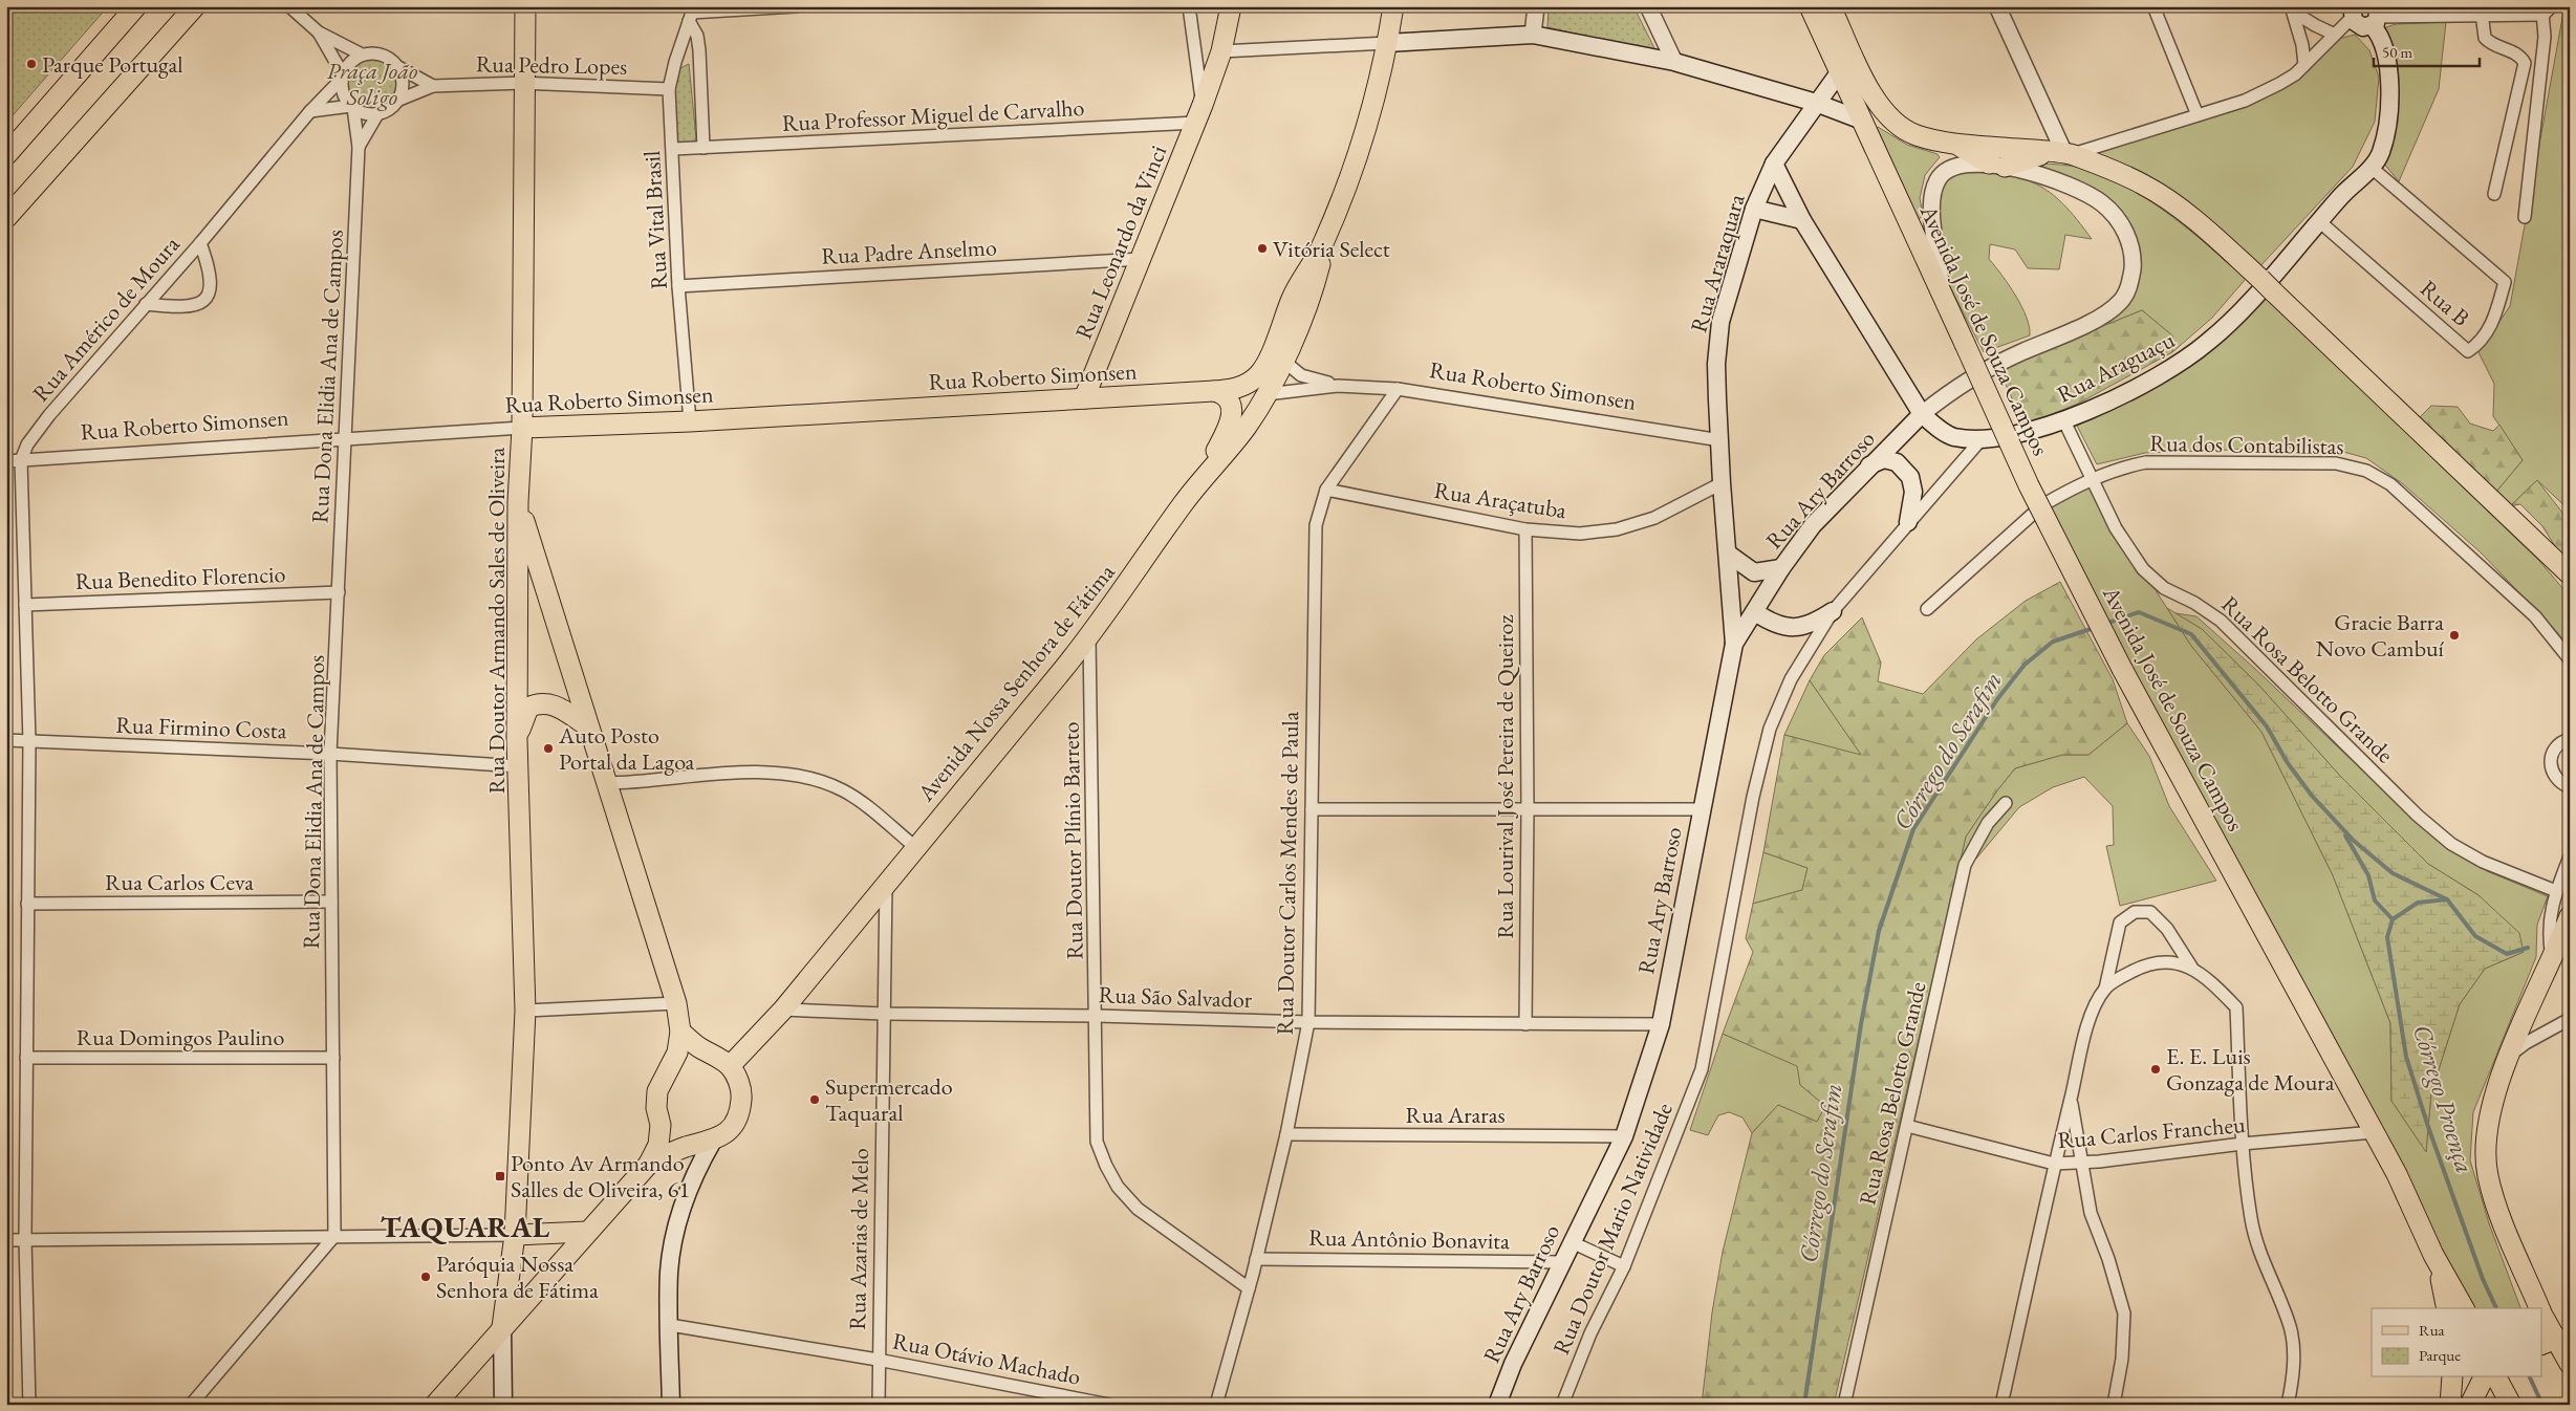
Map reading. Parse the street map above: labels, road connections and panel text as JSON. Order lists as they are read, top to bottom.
{
  "streets": {
    "main road": [
      "Rua Leonardo da Vinci",
      "Rua Araraquara",
      "Avenida José de Souza Campos",
      "Rua Araguaçu",
      "Rua Roberto Simonsen",
      "Rua Ary Barroso",
      "Rua Doutor Armando Sales de Oliveira",
      "Avenida Nossa Senhora de Fátima"
    ],
    "street": [
      "Rua Pedro Lopes",
      "Rua Professor Miguel de Carvalho",
      "Rua Vital Brasil",
      "Rua Padre Anselmo",
      "Rua B",
      "Rua Américo de Moura",
      "Rua Dona Elidia Ana de Campos",
      "Rua dos Contabilistas",
      "Rua Araçatuba",
      "Rua Benedito Florencio",
      "Rua Rosa Belotto Grande",
      "Rua Firmino Costa",
      "Rua Lourival José Pereira de Queiroz",
      "Rua Doutor Plínio Barreto",
      "Rua Doutor Carlos Mendes de Paula",
      "Rua Carlos Ceva",
      "Rua São Salvador",
      "Rua Domingos Paulino",
      "Rua Araras",
      "Rua Carlos Francheu",
      "Rua Doutor Mario Natividade",
      "Rua Azarias de Melo",
      "Rua Antônio Bonavita",
      "Rua Otávio Machado"
    ]
  },
  "crossings": [
    ["Rua Pedro Lopes", "Rua Vital Brasil"],
    ["Rua Pedro Lopes", "Rua Américo de Moura"],
    ["Rua Pedro Lopes", "Rua Dona Elidia Ana de Campos"],
    ["Rua Pedro Lopes", "Rua Doutor Armando Sales de Oliveira"],
    ["Rua Professor Miguel de Carvalho", "Rua Vital Brasil"],
    ["Rua Professor Miguel de Carvalho", "Rua Leonardo da Vinci"],
    ["Rua Vital Brasil", "Rua Padre Anselmo"],
    ["Rua Vital Brasil", "Rua Roberto Simonsen"],
    ["Rua Leonardo da Vinci", "Rua Padre Anselmo"],
    ["Rua Leonardo da Vinci", "Rua Roberto Simonsen"],
    ["Rua Araraquara", "Avenida José de Souza Campos"],
    ["Rua Araraquara", "Rua Araguaçu"],
    ["Rua Araraquara", "Rua Roberto Simonsen"],
    ["Rua Araraquara", "Rua Ary Barroso"],
    ["Rua Araraquara", "Rua Araçatuba"],
    ["Rua B", "Rua Araguaçu"],
    ["Rua Américo de Moura", "Rua Dona Elidia Ana de Campos"],
    ["Rua Américo de Moura", "Rua Roberto Simonsen"],
    ["Rua Américo de Moura", "Rua Benedito Florencio"],
    ["Rua Américo de Moura", "Rua Firmino Costa"],
    ["Rua Américo de Moura", "Rua Carlos Ceva"],
    ["Rua Américo de Moura", "Rua Domingos Paulino"],
    ["Avenida José de Souza Campos", "Rua Ary Barroso"],
    ["Avenida José de Souza Campos", "Rua Carlos Francheu"],
    ["Rua Araguaçu", "Rua Ary Barroso"],
    ["Rua Araguaçu", "Rua Rosa Belotto Grande"],
    ["Rua Araguaçu", "Rua Doutor Mario Natividade"],
    ["Rua Dona Elidia Ana de Campos", "Rua Roberto Simonsen"],
    ["Rua Dona Elidia Ana de Campos", "Rua Benedito Florencio"],
    ["Rua Dona Elidia Ana de Campos", "Rua Firmino Costa"],
    ["Rua Dona Elidia Ana de Campos", "Rua Carlos Ceva"],
    ["Rua Dona Elidia Ana de Campos", "Rua Domingos Paulino"],
    ["Rua Roberto Simonsen", "Rua Doutor Armando Sales de Oliveira"],
    ["Rua Roberto Simonsen", "Avenida Nossa Senhora de Fátima"],
    ["Rua Roberto Simonsen", "Rua Doutor Carlos Mendes de Paula"],
    ["Rua dos Contabilistas", "Rua Rosa Belotto Grande"],
    ["Rua Ary Barroso", "Rua São Salvador"],
    ["Rua Ary Barroso", "Rua Araras"],
    ["Rua Ary Barroso", "Rua Antônio Bonavita"],
    ["Rua Araçatuba", "Rua Lourival José Pereira de Queiroz"],
    ["Rua Araçatuba", "Rua Doutor Carlos Mendes de Paula"],
    ["Rua Doutor Armando Sales de Oliveira", "Rua Firmino Costa"],
    ["Rua Rosa Belotto Grande", "Rua Carlos Francheu"],
    ["Avenida Nossa Senhora de Fátima", "Rua Doutor Plínio Barreto"],
    ["Avenida Nossa Senhora de Fátima", "Rua São Salvador"],
    ["Avenida Nossa Senhora de Fátima", "Rua Azarias de Melo"],
    ["Rua Lourival José Pereira de Queiroz", "Rua São Salvador"],
    ["Rua Doutor Plínio Barreto", "Rua Doutor Carlos Mendes de Paula"],
    ["Rua Doutor Plínio Barreto", "Rua São Salvador"],
    ["Rua Doutor Carlos Mendes de Paula", "Rua São Salvador"],
    ["Rua Doutor Carlos Mendes de Paula", "Rua Araras"],
    ["Rua Doutor Carlos Mendes de Paula", "Rua Antônio Bonavita"],
    ["Rua São Salvador", "Rua Azarias de Melo"],
    ["Rua Azarias de Melo", "Rua Otávio Machado"]
  ],
  "districts": ["TAQUARAL"],
  "water": ["Córrego do Serafim", "Córrego Proença"],
  "parks": ["Praça João Soligo"],
  "places": {
    "other": [
      "Parque Portugal",
      "Vitória Select",
      "Gracie Barra Novo Cambuí",
      "Auto Posto Portal da Lagoa",
      "E. E. Luis Gonzaga de Moura",
      "Supermercado Taquaral",
      "Paróquia Nossa Senhora de Fátima"
    ],
    "transit": ["Ponto Av Armando Salles de Oliveira, 61"]
  },
  "legend": ["Rua", "Parque"],
  "scale_bar": "50 m"
}
